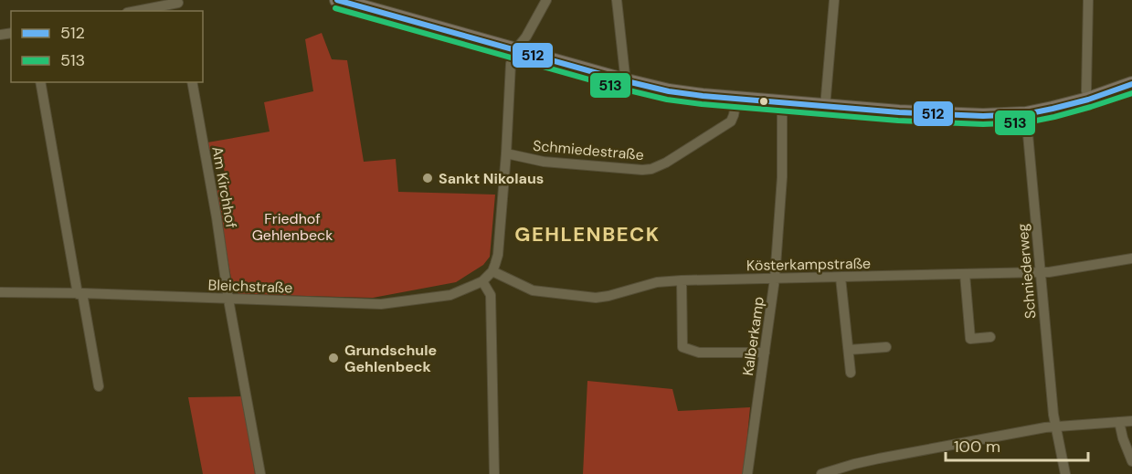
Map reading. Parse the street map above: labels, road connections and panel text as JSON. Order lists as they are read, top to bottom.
{
  "streets": {
    "street": [
      "Schmiedestraße",
      "Am Kirchhof",
      "Kösterkampstraße",
      "Schniederweg",
      "Bleichstraße",
      "Kalberkamp"
    ]
  },
  "crossings": [
    ["Am Kirchhof", "Bleichstraße"],
    ["Kösterkampstraße", "Schniederweg"],
    ["Kösterkampstraße", "Bleichstraße"],
    ["Kösterkampstraße", "Kalberkamp"]
  ],
  "districts": ["GEHLENBECK"],
  "parks": ["Friedhof Gehlenbeck"],
  "places": ["Sankt Nikolaus", "Grundschule Gehlenbeck"],
  "lines": ["transit line 512", "transit line 513"],
  "legend": ["512", "513"],
  "scale_bar": "100 m"
}
